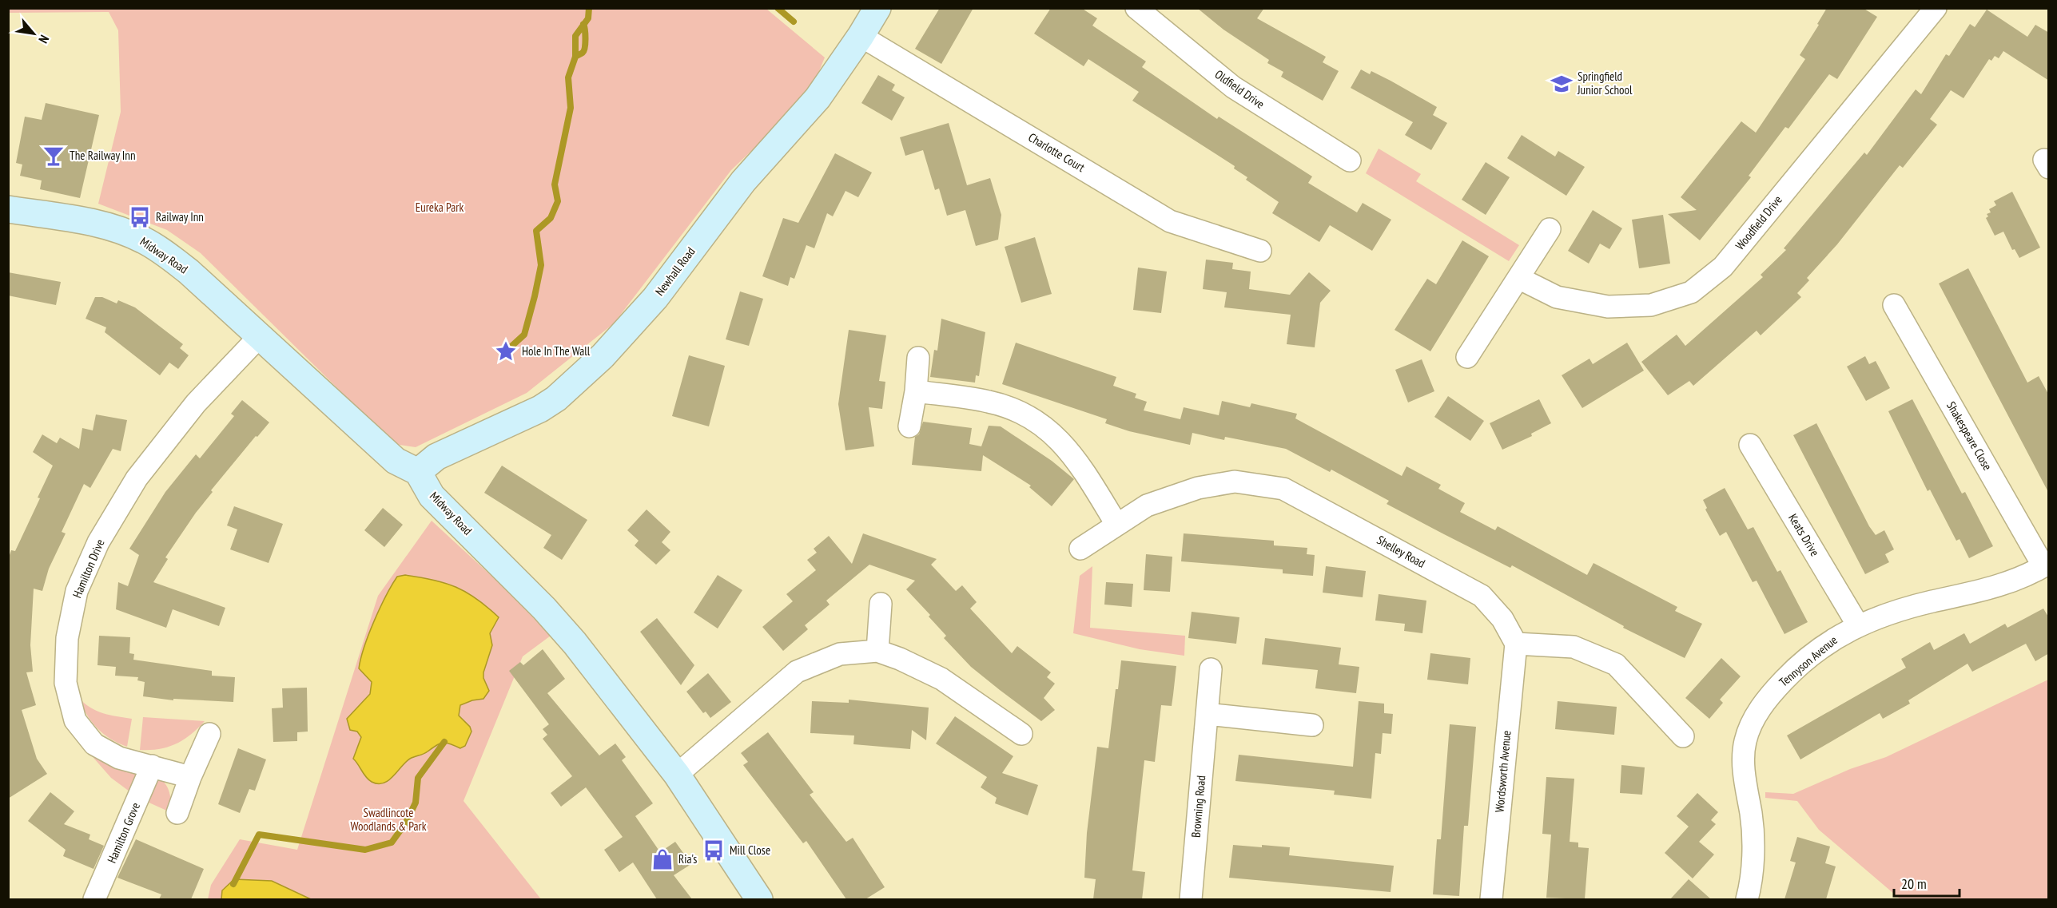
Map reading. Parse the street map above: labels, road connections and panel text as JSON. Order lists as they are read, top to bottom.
{
  "streets": {
    "main road": ["Midway Road", "Newhall Road"],
    "street": [
      "Oldfield Drive",
      "Charlotte Court",
      "Woodfield Drive",
      "Shakespeare Close",
      "Keats Drive",
      "Shelley Road",
      "Hamilton Drive",
      "Tennyson Avenue",
      "Wordsworth Avenue",
      "Browning Road",
      "Hamilton Grove"
    ]
  },
  "crossings": [
    ["Charlotte Court", "Newhall Road"],
    ["Midway Road", "Newhall Road"],
    ["Midway Road", "Hamilton Drive"],
    ["Shakespeare Close", "Tennyson Avenue"],
    ["Keats Drive", "Tennyson Avenue"],
    ["Shelley Road", "Wordsworth Avenue"],
    ["Hamilton Drive", "Hamilton Grove"]
  ],
  "parks": ["Eureka Park", "Swadlincote Woodlands & Park"],
  "places": {
    "school or university": ["Springfield Junior School"],
    "bar": ["The Railway Inn"],
    "bus stop": ["Railway Inn", "Mill Close"],
    "place": ["Hole In The Wall"],
    "shop": ["Ria's"]
  },
  "scale_bar": "20 m",
  "north": "bottom right"
}
